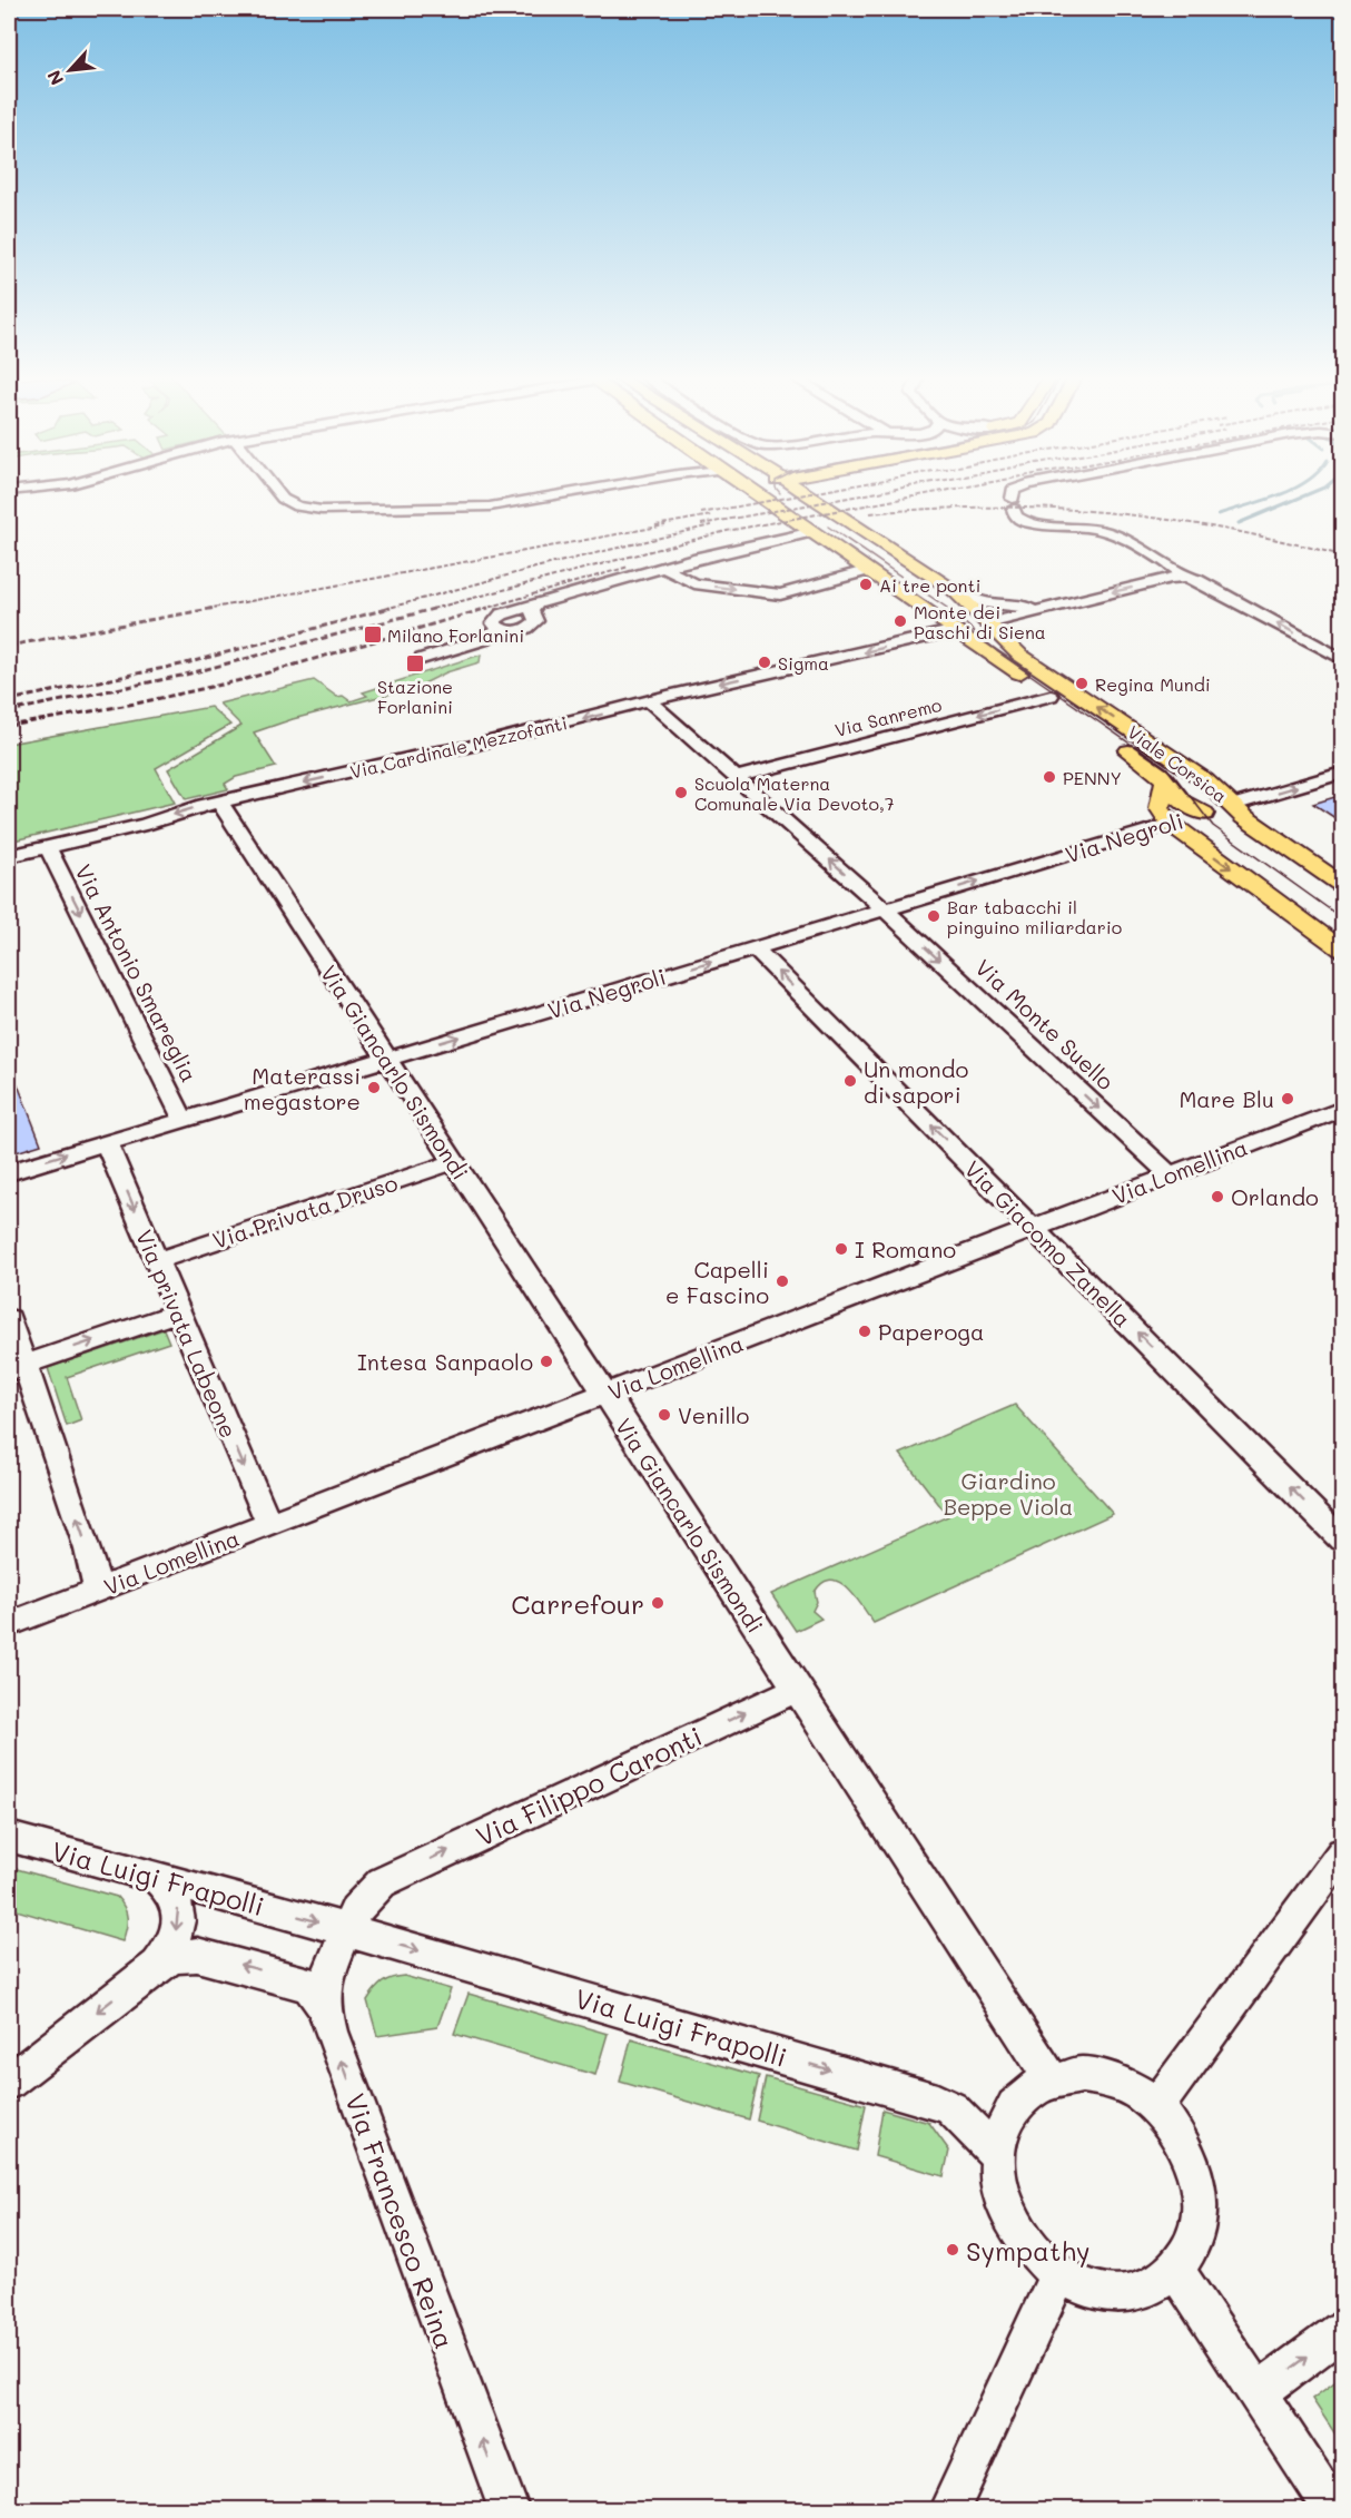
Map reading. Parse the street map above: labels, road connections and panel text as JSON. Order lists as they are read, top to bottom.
{
  "streets": {
    "main road": ["Viale Corsica", "Via Negroli"],
    "street": [
      "Via Sanremo",
      "Via Cardinale Mezzofanti",
      "Via Antonio Smareglia",
      "Via Monte Suello",
      "Via Giancarlo Sismondi",
      "Via Lomellina",
      "Via Privata Druso",
      "Via Giacomo Zanella",
      "Via privata Labeone",
      "Via Filippo Caronti",
      "Via Luigi Frapolli",
      "Via Francesco Reina"
    ]
  },
  "crossings": [
    ["Via Sanremo", "Viale Corsica"],
    ["Via Sanremo", "Via Monte Suello"],
    ["Via Cardinale Mezzofanti", "Viale Corsica"],
    ["Via Cardinale Mezzofanti", "Via Antonio Smareglia"],
    ["Via Cardinale Mezzofanti", "Via Monte Suello"],
    ["Via Cardinale Mezzofanti", "Via Giancarlo Sismondi"],
    ["Viale Corsica", "Via Negroli"],
    ["Via Negroli", "Via Antonio Smareglia"],
    ["Via Negroli", "Via Monte Suello"],
    ["Via Negroli", "Via Giancarlo Sismondi"],
    ["Via Negroli", "Via Giacomo Zanella"],
    ["Via Negroli", "Via privata Labeone"],
    ["Via Monte Suello", "Via Lomellina"],
    ["Via Giancarlo Sismondi", "Via Lomellina"],
    ["Via Giancarlo Sismondi", "Via Privata Druso"],
    ["Via Giancarlo Sismondi", "Via Filippo Caronti"],
    ["Via Giancarlo Sismondi", "Via Luigi Frapolli"],
    ["Via Lomellina", "Via Giacomo Zanella"],
    ["Via Lomellina", "Via privata Labeone"],
    ["Via Privata Druso", "Via privata Labeone"],
    ["Via Filippo Caronti", "Via Luigi Frapolli"],
    ["Via Filippo Caronti", "Via Francesco Reina"],
    ["Via Luigi Frapolli", "Via Francesco Reina"]
  ],
  "one_way": [
    "Via Negroli",
    "Via Antonio Smareglia",
    "Via Giacomo Zanella",
    "Via Filippo Caronti",
    "Via Luigi Frapolli",
    "Via Francesco Reina"
  ],
  "parks": ["Giardino Beppe Viola"],
  "places": {
    "other": [
      "Ai tre ponti",
      "Monte dei Paschi di Siena",
      "Sigma",
      "Regina Mundi",
      "PENNY",
      "Scuola Materna Comunale Via Devoto,7",
      "Bar tabacchi il pinguino miliardario",
      "Un mondo di sapori",
      "Materassi megastore",
      "Mare Blu",
      "Orlando",
      "I Romano",
      "Capelli e Fascino",
      "Paperoga",
      "Intesa Sanpaolo",
      "Venillo",
      "Carrefour",
      "Sympathy"
    ],
    "transit": ["Milano Forlanini", "Stazione Forlanini"]
  },
  "north": "bottom left"
}
